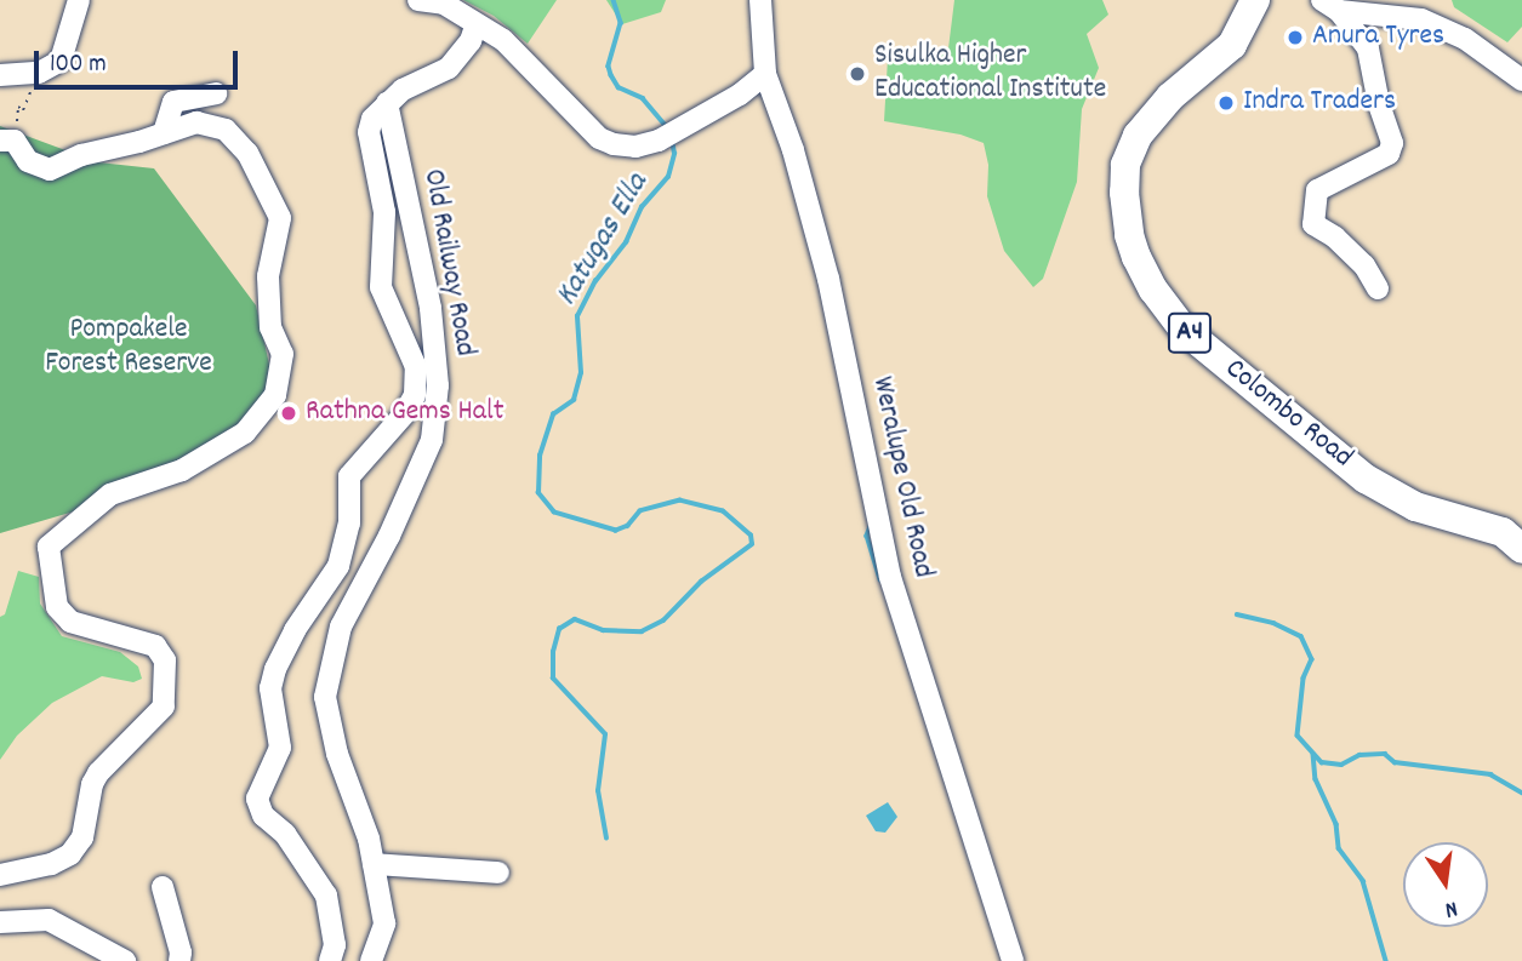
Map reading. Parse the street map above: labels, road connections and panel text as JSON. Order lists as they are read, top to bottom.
{
  "streets": {
    "highway": ["A4", "Colombo Road"],
    "street": ["Old Railway Road", "Weralupe Old Road"]
  },
  "water": ["Katugas Ella"],
  "parks": ["Pompakele Forest Reserve"],
  "places": [
    "Anura Tyres",
    "Sisulka Higher Educational Institute",
    "Indra Traders",
    "Rathna Gems Halt"
  ],
  "scale_bar": "100 m",
  "north": "bottom"
}
